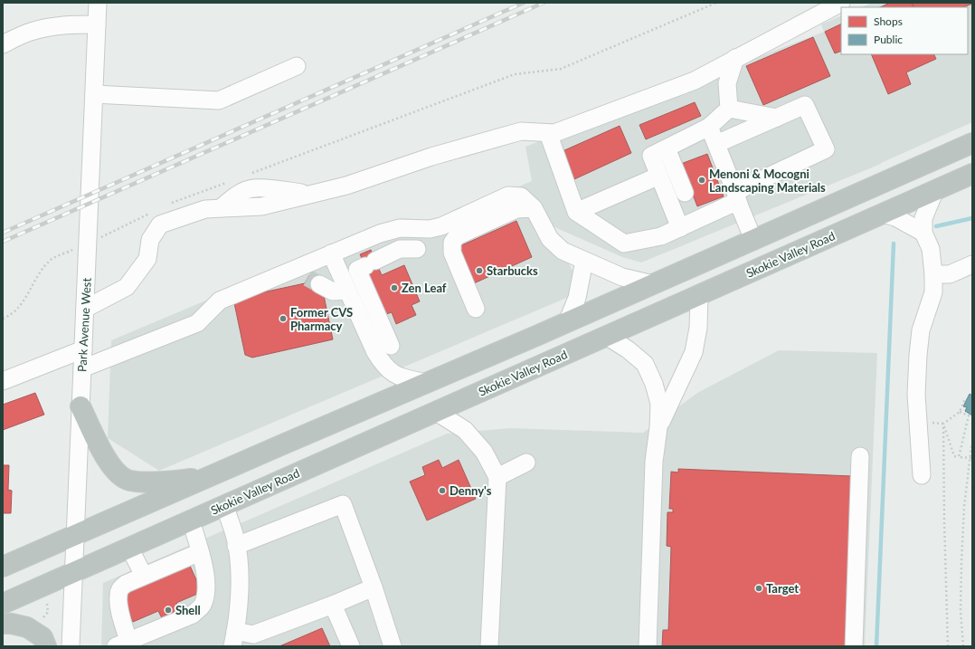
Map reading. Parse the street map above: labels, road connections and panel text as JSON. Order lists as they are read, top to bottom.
{
  "streets": {
    "highway": ["Skokie Valley Road"],
    "street": ["Park Avenue West"]
  },
  "crossings": [
    ["Skokie Valley Road", "Park Avenue West"]
  ],
  "places": [
    "Menoni & Mocogni Landscaping Materials",
    "Starbucks",
    "Zen Leaf",
    "Former CVS Pharmacy",
    "Denny's",
    "Target",
    "Shell"
  ],
  "legend": ["Shops", "Public"]
}
